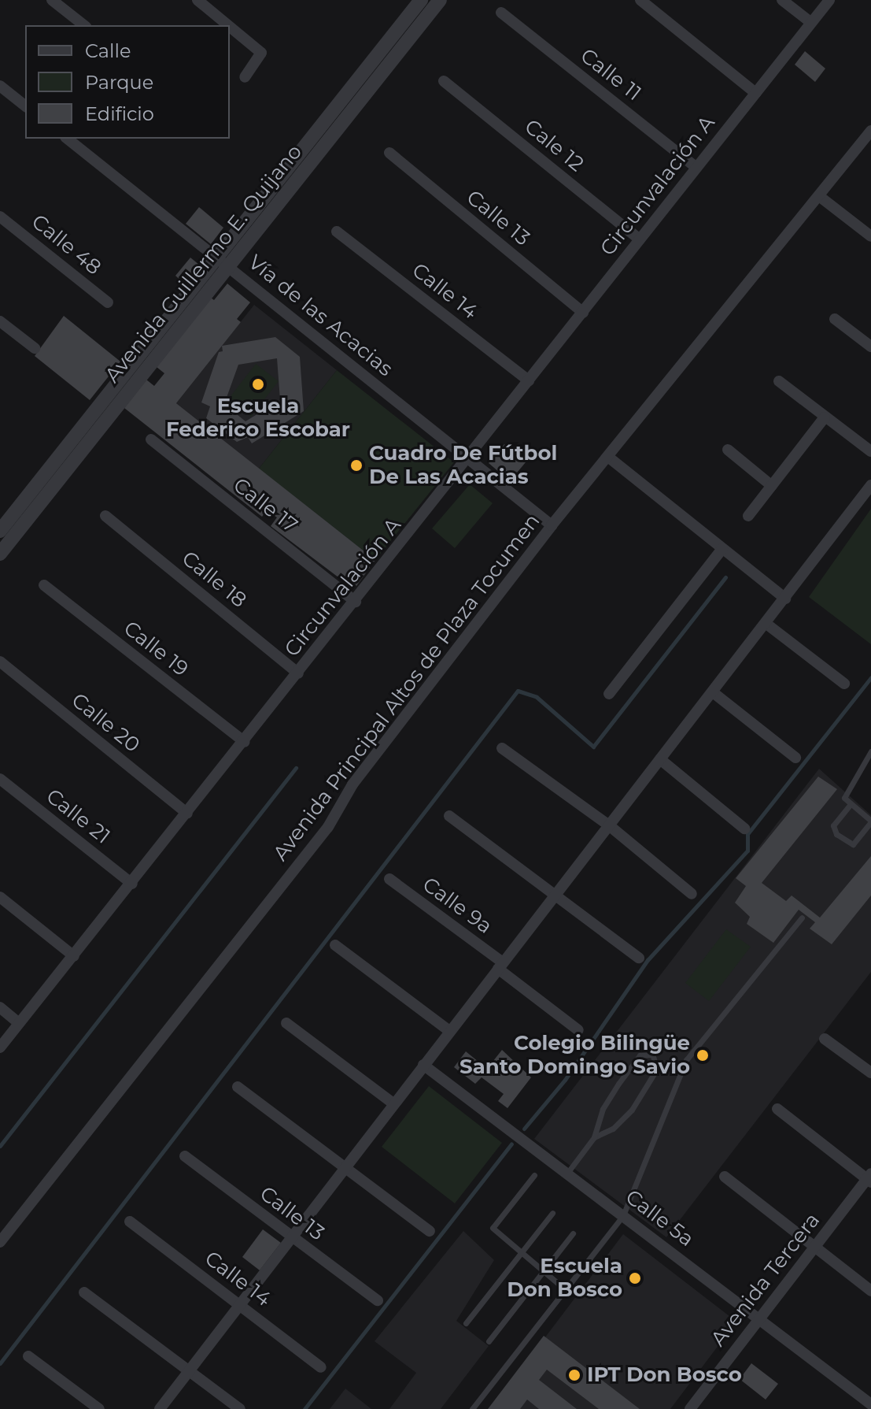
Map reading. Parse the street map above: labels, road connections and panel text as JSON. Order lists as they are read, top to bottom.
{
  "streets": {
    "street": [
      "Calle 11",
      "Cale 12",
      "Circunvalación A",
      "Calle 13",
      "Calle 48",
      "Avenida Guillermo E. Quijano",
      "Calle 14",
      "Vía de las Acacias",
      "Calle 17",
      "Calle 18",
      "Calle 19",
      "Avenida Principal Altos de Plaza Tocumen",
      "Calle 20",
      "Calle 21",
      "Calle 9a",
      "Calle 5a",
      "Avenida Tercera"
    ]
  },
  "crossings": [
    ["Calle 11", "Circunvalación A"],
    ["Cale 12", "Circunvalación A"],
    ["Circunvalación A", "Calle 13"],
    ["Circunvalación A", "Calle 14"],
    ["Circunvalación A", "Vía de las Acacias"],
    ["Circunvalación A", "Calle 17"],
    ["Circunvalación A", "Calle 18"],
    ["Circunvalación A", "Calle 19"],
    ["Circunvalación A", "Calle 20"],
    ["Circunvalación A", "Calle 21"],
    ["Avenida Guillermo E. Quijano", "Vía de las Acacias"],
    ["Vía de las Acacias", "Avenida Principal Altos de Plaza Tocumen"],
    ["Calle 5a", "Avenida Tercera"]
  ],
  "places": [
    "Escuela Federico Escobar",
    "Cuadro De Fútbol De Las Acacias",
    "Colegio Bilingüe Santo Domingo Savio",
    "Escuela Don Bosco",
    "IPT Don Bosco"
  ],
  "legend": ["Calle", "Parque", "Edificio"]
}
